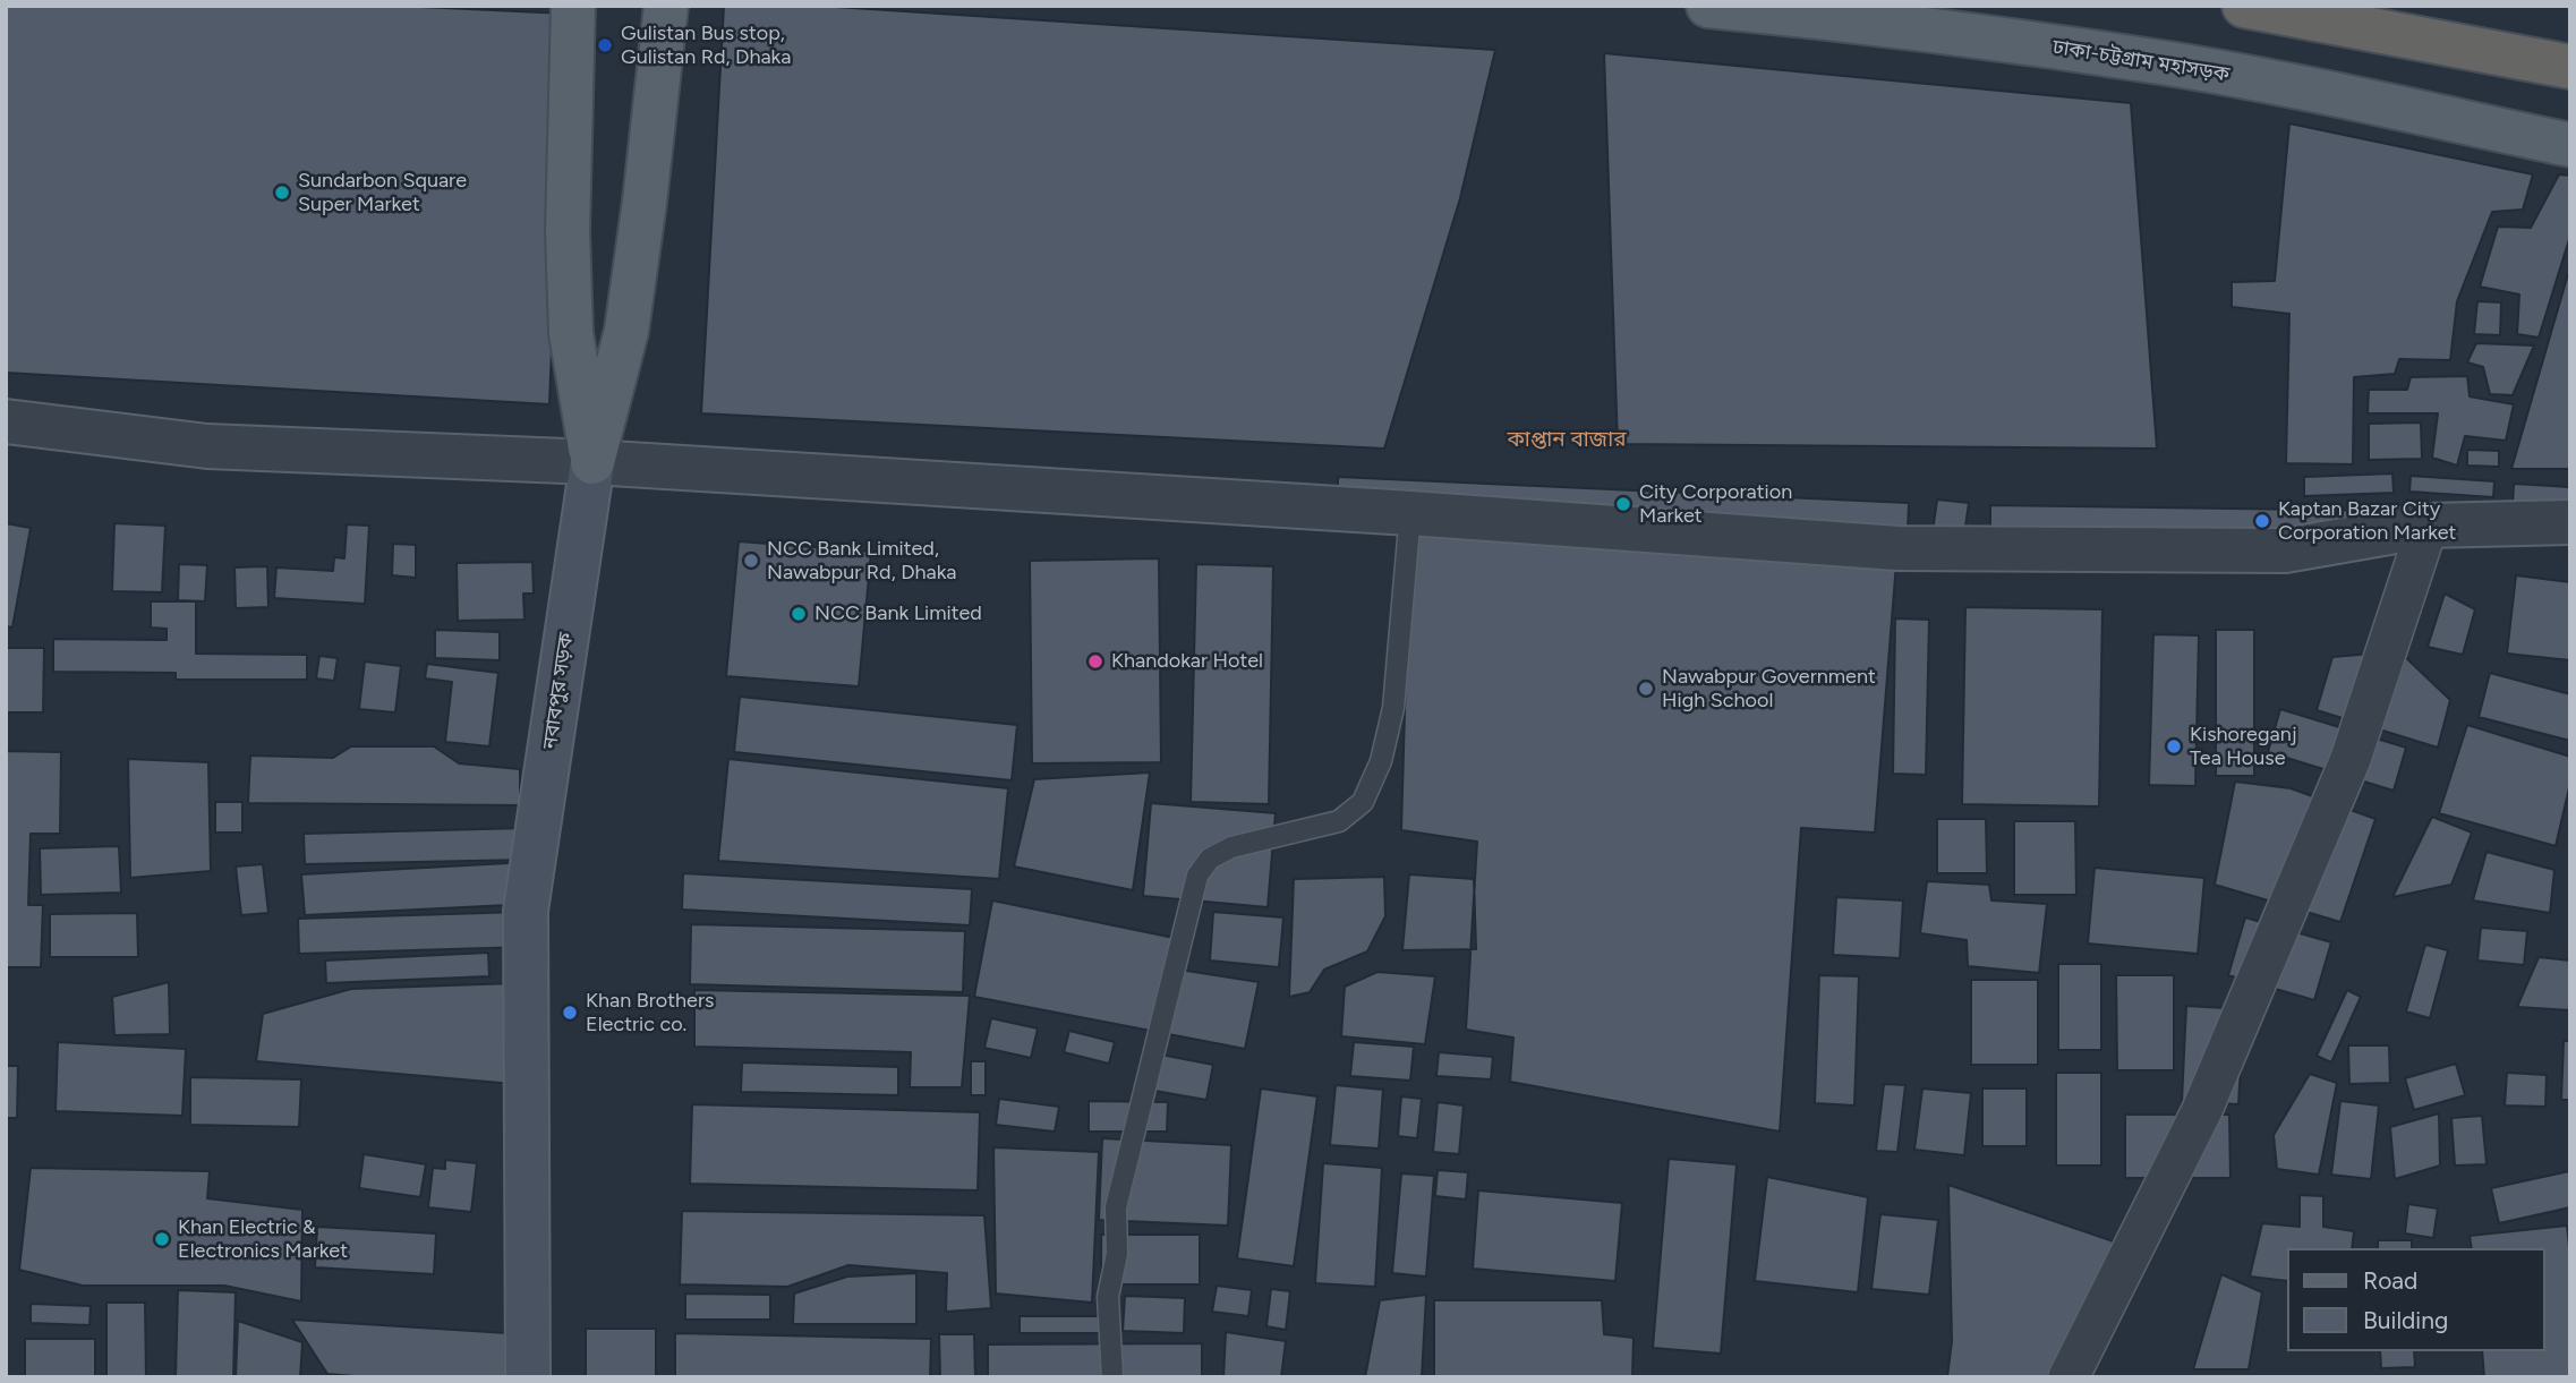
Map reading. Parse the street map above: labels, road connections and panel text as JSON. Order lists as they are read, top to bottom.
{
  "streets": {
    "main road": ["ঢাকা-চট্টগ্রাম মহাসড়ক", "নবাবপুর সড়ক"]
  },
  "districts": ["কাপ্তান বাজার"],
  "places": [
    "Gulistan Bus stop, Gulistan Rd, Dhaka",
    "Sundarbon Square Super Market",
    "City Corporation Market",
    "Kaptan Bazar City Corporation Market",
    "NCC Bank Limited, Nawabpur Rd, Dhaka",
    "NCC Bank Limited",
    "Khandokar Hotel",
    "Nawabpur Government High School",
    "Kishoreganj Tea House",
    "Khan Brothers Electric co.",
    "Khan Electric & Electronics Market"
  ],
  "legend": ["Road", "Building"]
}
